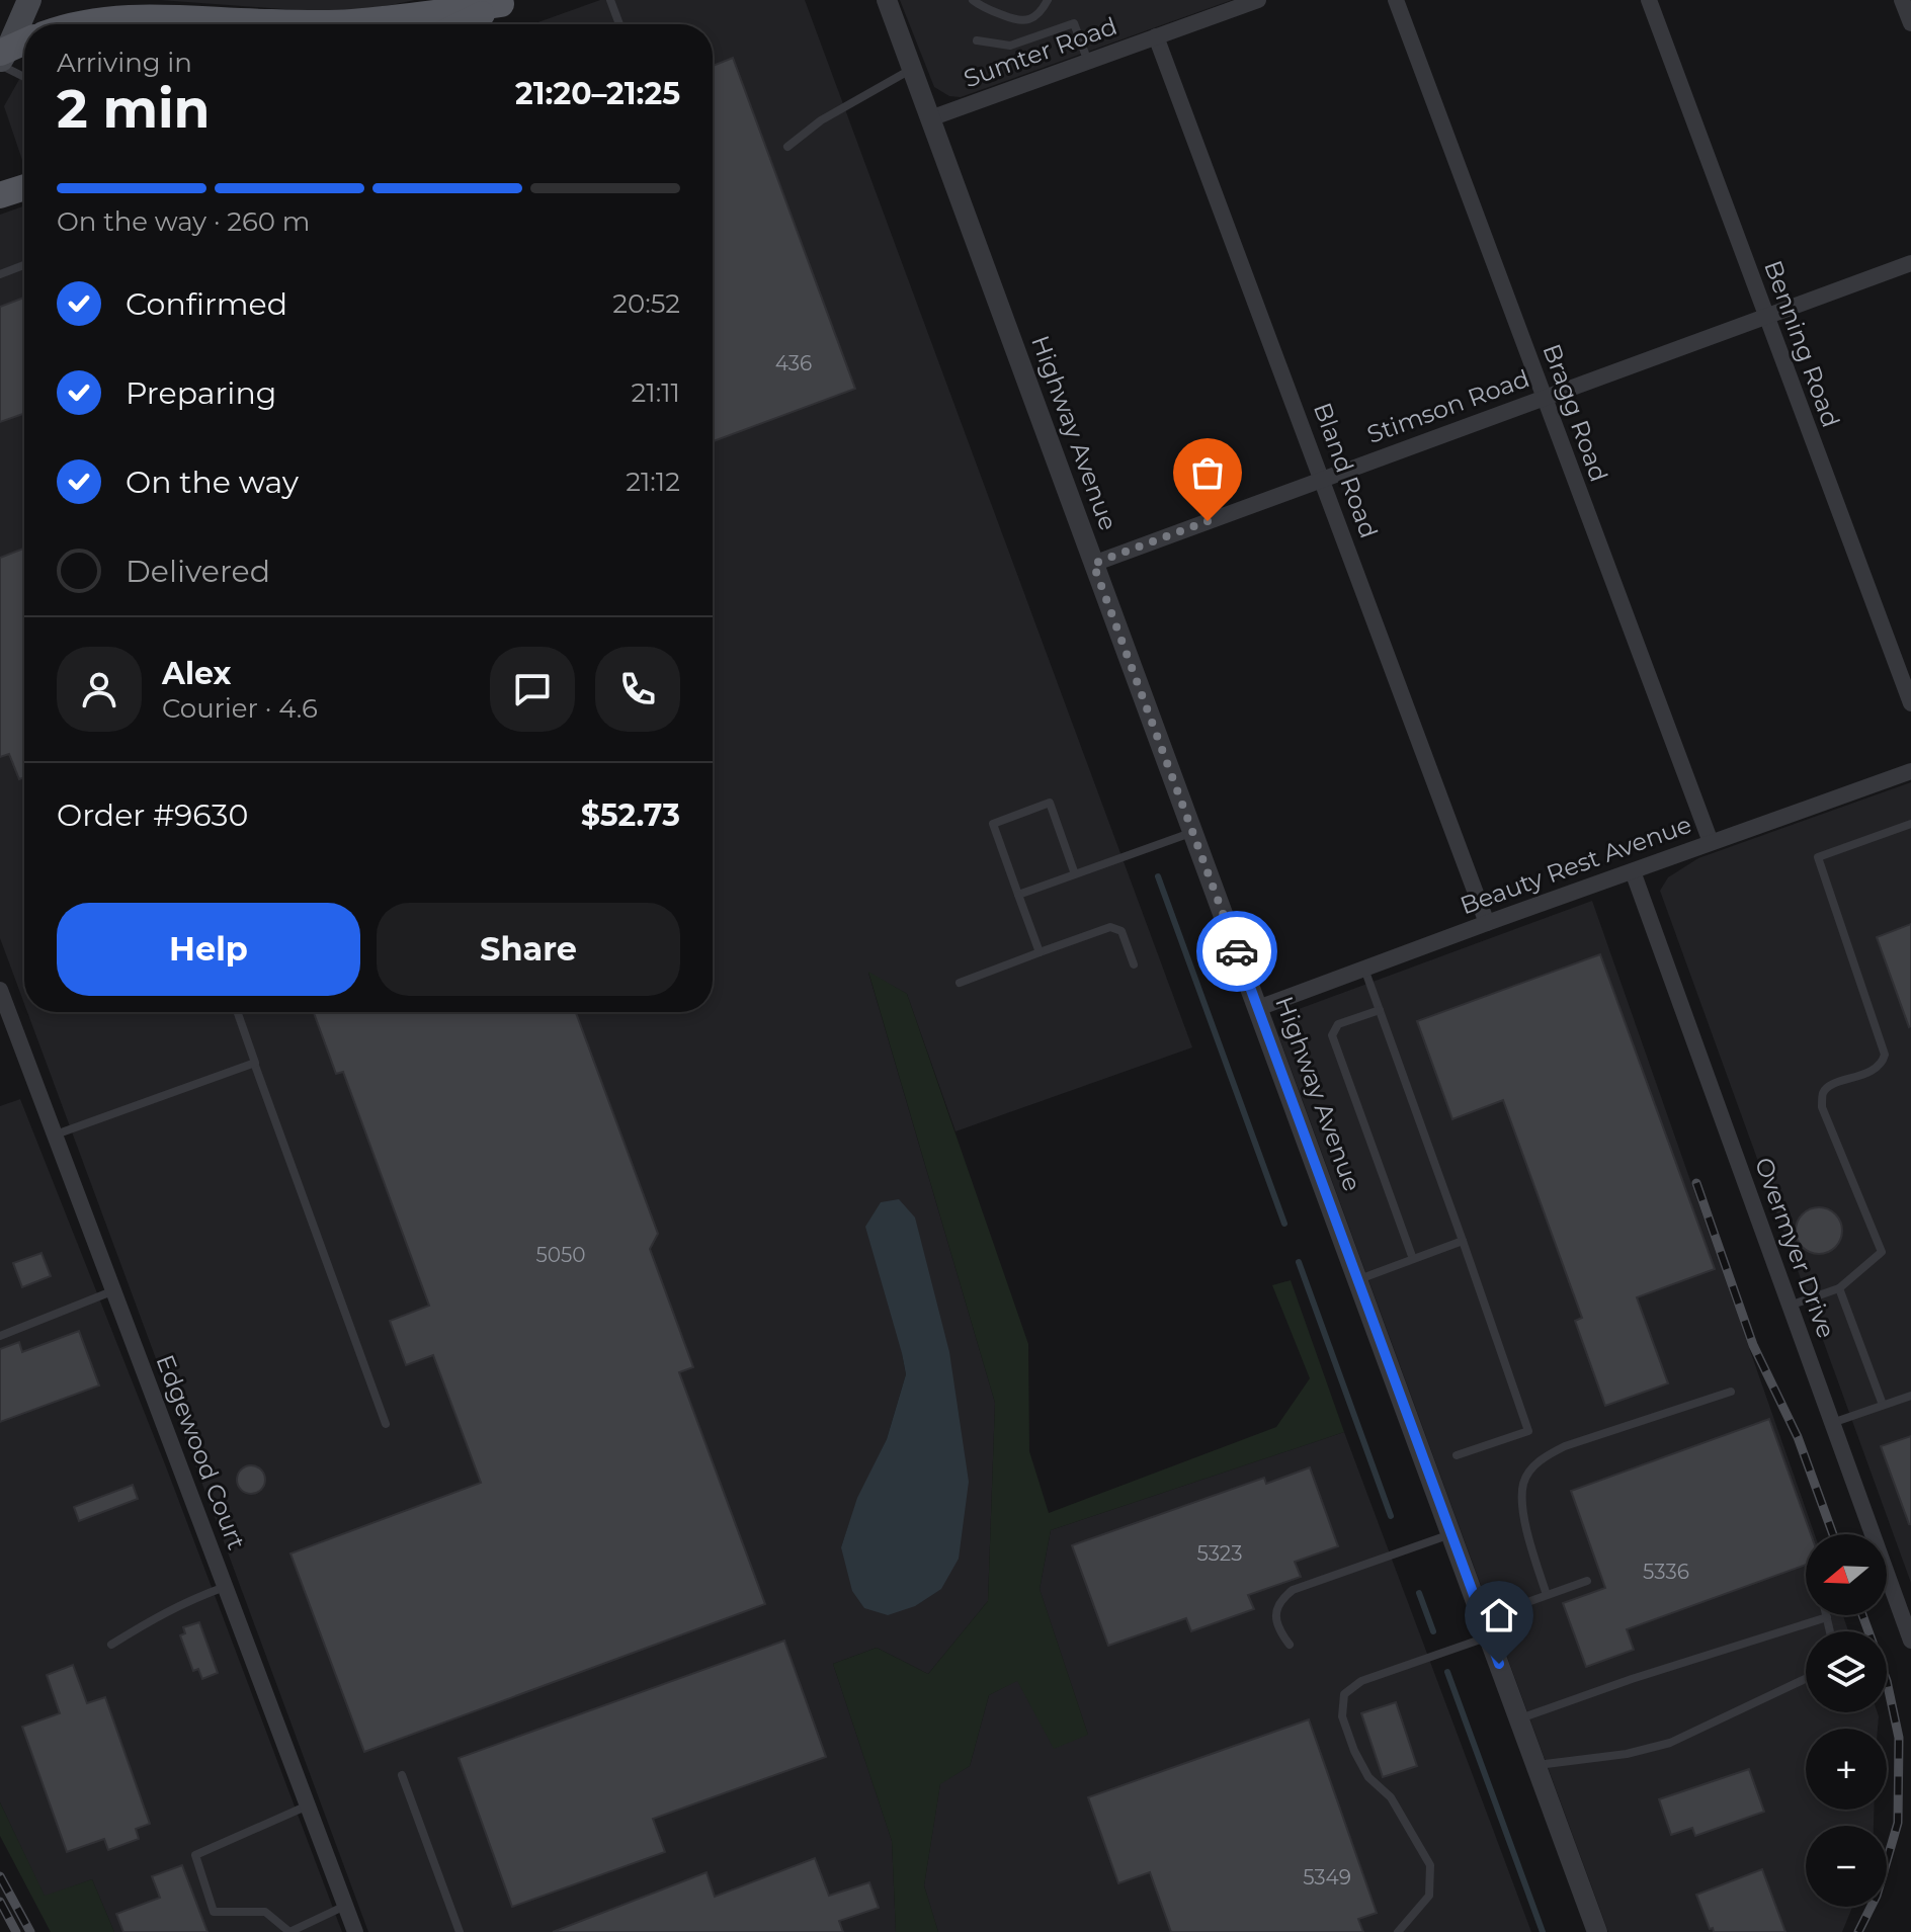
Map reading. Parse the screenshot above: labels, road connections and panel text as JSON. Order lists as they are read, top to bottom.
{
  "streets": {
    "street": [
      "Sumter Road",
      "Benning Road",
      "Stimson Road",
      "Bragg Road",
      "Highway Avenue",
      "Bland Road",
      "Beauty Rest Avenue",
      "Overmyer Drive",
      "Edgewood Court"
    ]
  },
  "crossings": [
    ["Sumter Road", "Highway Avenue"],
    ["Sumter Road", "Bland Road"],
    ["Benning Road", "Stimson Road"],
    ["Stimson Road", "Bragg Road"],
    ["Stimson Road", "Highway Avenue"],
    ["Stimson Road", "Bland Road"],
    ["Bragg Road", "Beauty Rest Avenue"],
    ["Highway Avenue", "Beauty Rest Avenue"],
    ["Bland Road", "Beauty Rest Avenue"],
    ["Beauty Rest Avenue", "Overmyer Drive"]
  ],
  "house_numbers": [
    "436",
    "5050",
    "5323",
    "5336",
    "5349"
  ],
  "north": "left",
  "page": {
    "heading": ["2 min", "Arriving in", "21:20–21:25"],
    "panel": [
      "Alex",
      "Courier · 4.6",
      "Order #9630",
      "$52.73"
    ],
    "bar": "On the way · 260 m",
    "list": [
      ["Confirmed", "20:52"],
      ["Preparing", "21:11"],
      ["On the way", "21:12"],
      "Delivered"
    ],
    "buttons": ["Help", "Share"],
    "map_buttons": ["+", "−"]
  }
}
